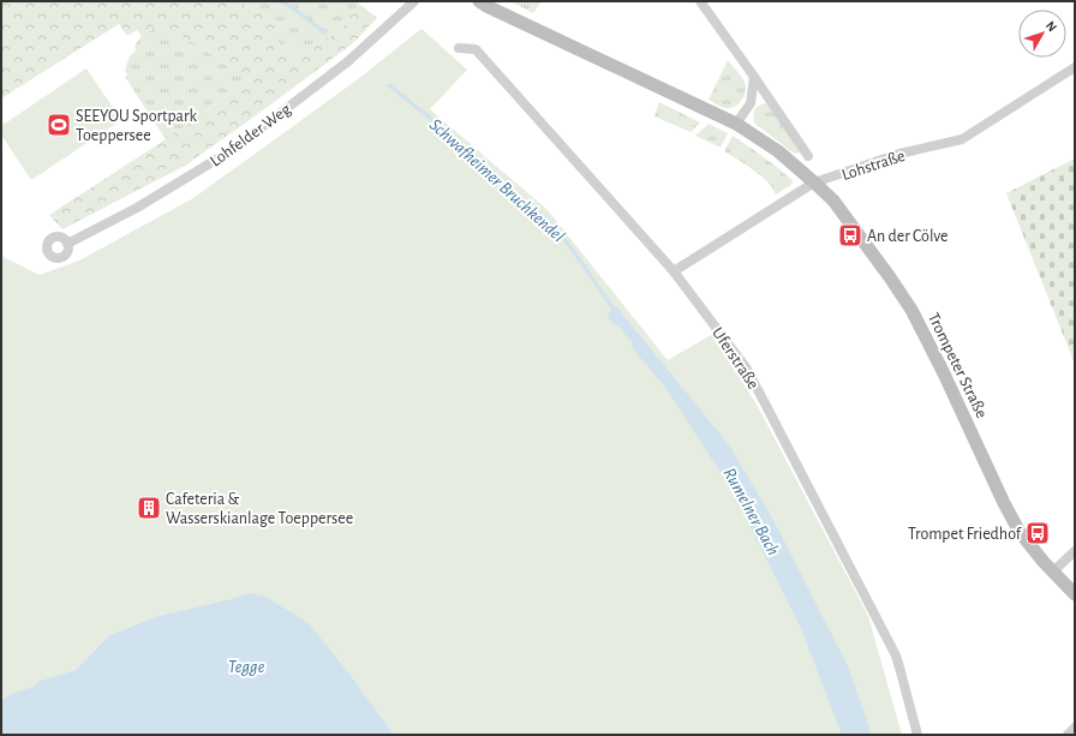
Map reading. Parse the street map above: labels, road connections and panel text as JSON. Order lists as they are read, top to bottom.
{
  "streets": {
    "street": [
      "Lohfelder Weg",
      "Lohstraße",
      "Uferstraße",
      "Trompeter Straße"
    ]
  },
  "crossings": [
    ["Lohstraße", "Uferstraße"],
    ["Lohstraße", "Trompeter Straße"]
  ],
  "water": ["Schwafheimer Bruchkendel", "Rumelner Bach", "Tegge"],
  "places": {
    "sports": ["SEEYOU Sportpark Toeppersee"],
    "bus stop": ["An der Cölve", "Trompet Friedhof"],
    "building": ["Cafeteria & Wasserskianlage Toeppersee"]
  },
  "north": "top right"
}
